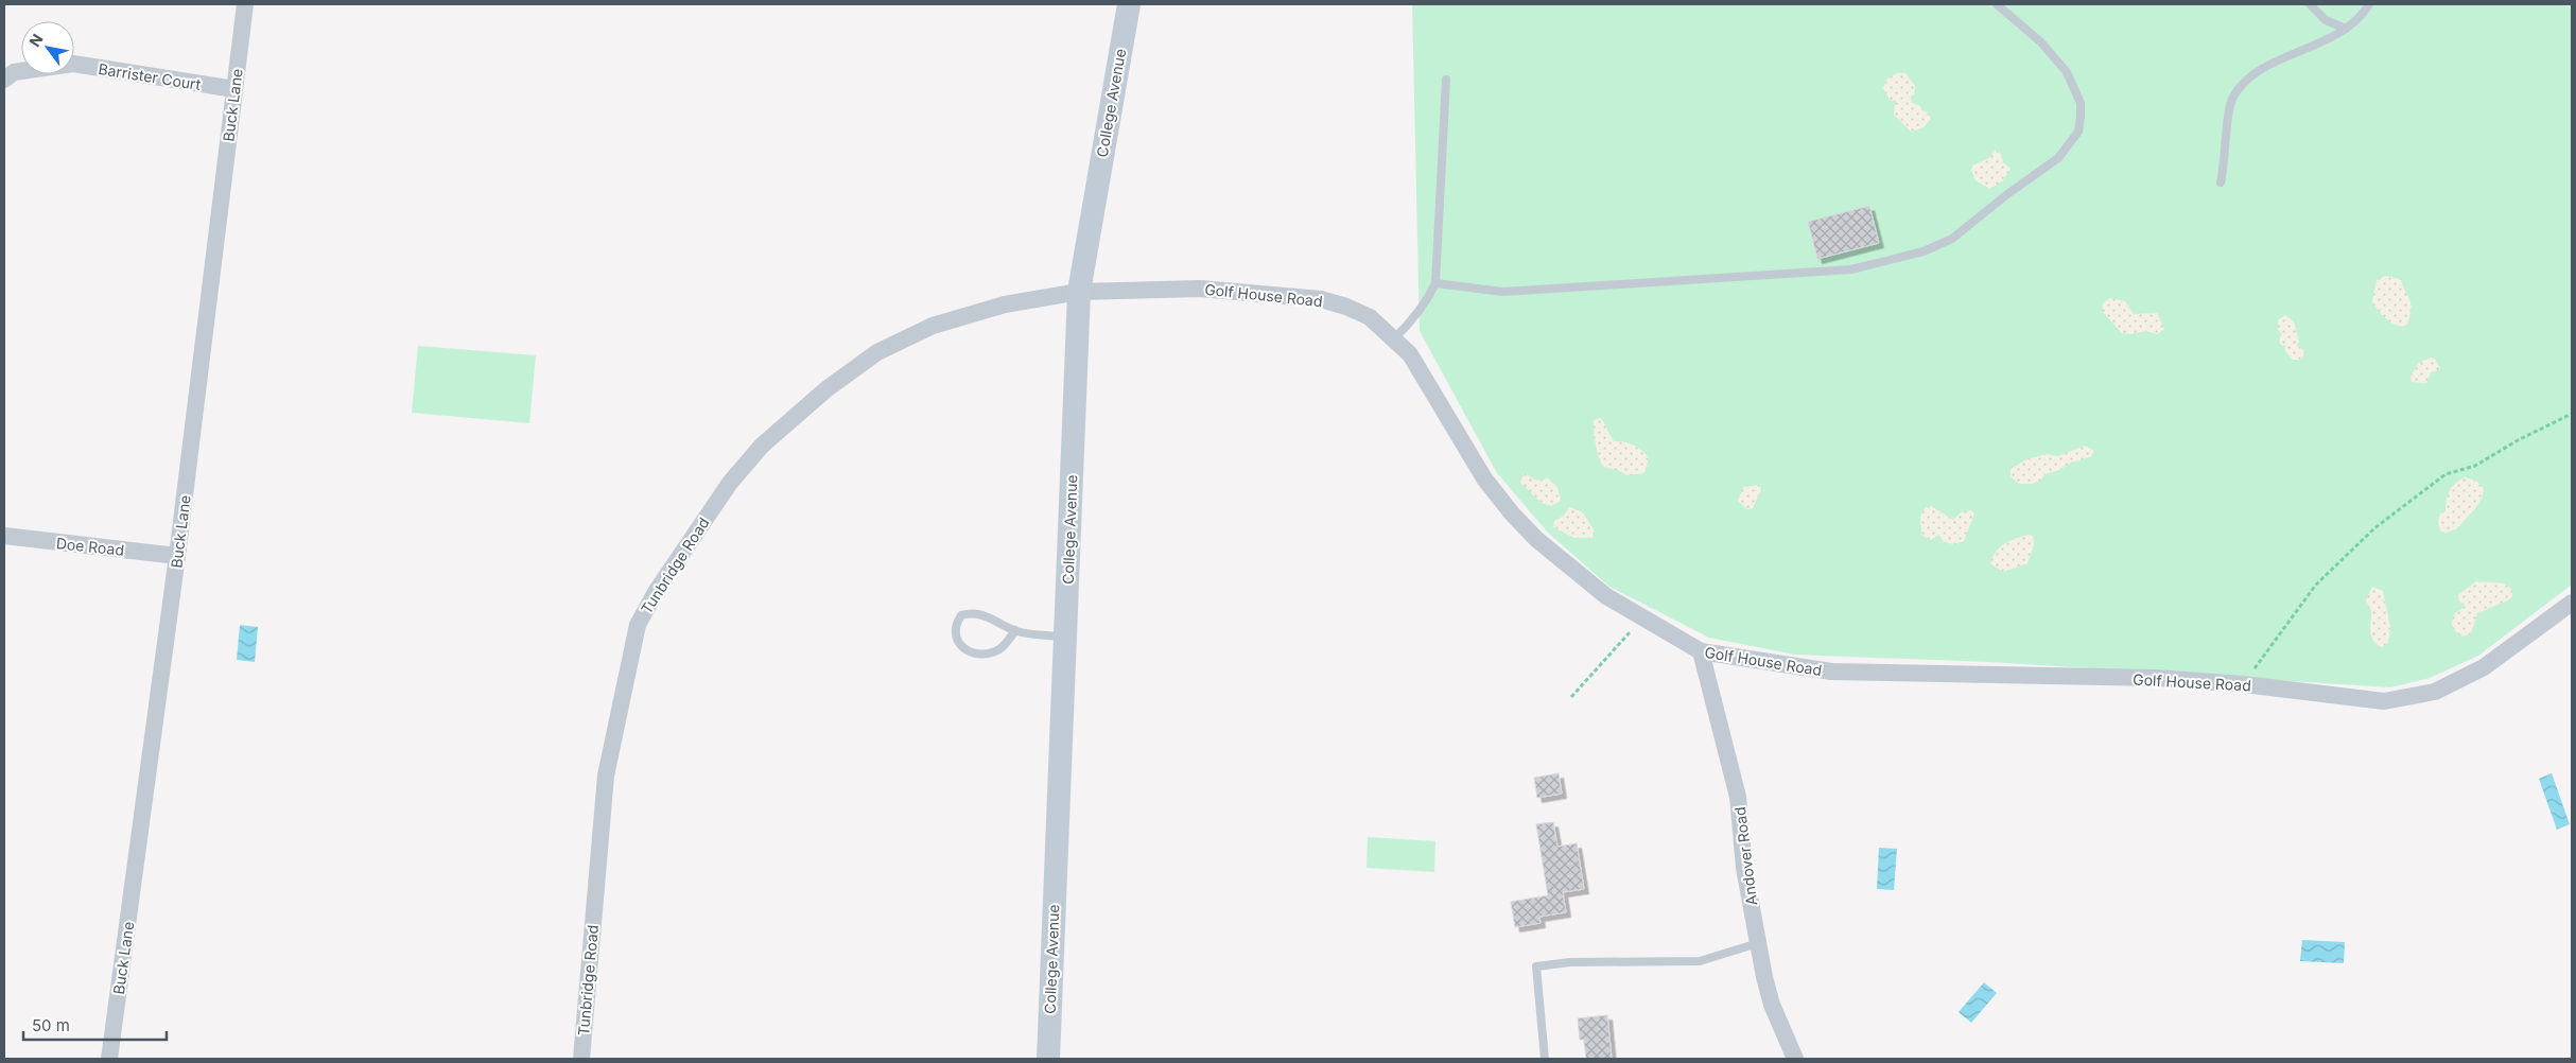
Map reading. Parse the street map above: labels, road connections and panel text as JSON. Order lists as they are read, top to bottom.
{
  "streets": {
    "main road": ["College Avenue"],
    "street": [
      "Barrister Court",
      "Buck Lane",
      "Golf House Road",
      "Doe Road",
      "Tunbridge Road",
      "Andover Road"
    ]
  },
  "crossings": [
    ["Barrister Court", "Buck Lane"],
    ["College Avenue", "Golf House Road"],
    ["College Avenue", "Tunbridge Road"],
    ["Buck Lane", "Doe Road"],
    ["Golf House Road", "Tunbridge Road"],
    ["Golf House Road", "Andover Road"]
  ],
  "scale_bar": "50 m",
  "north": "top left"
}
